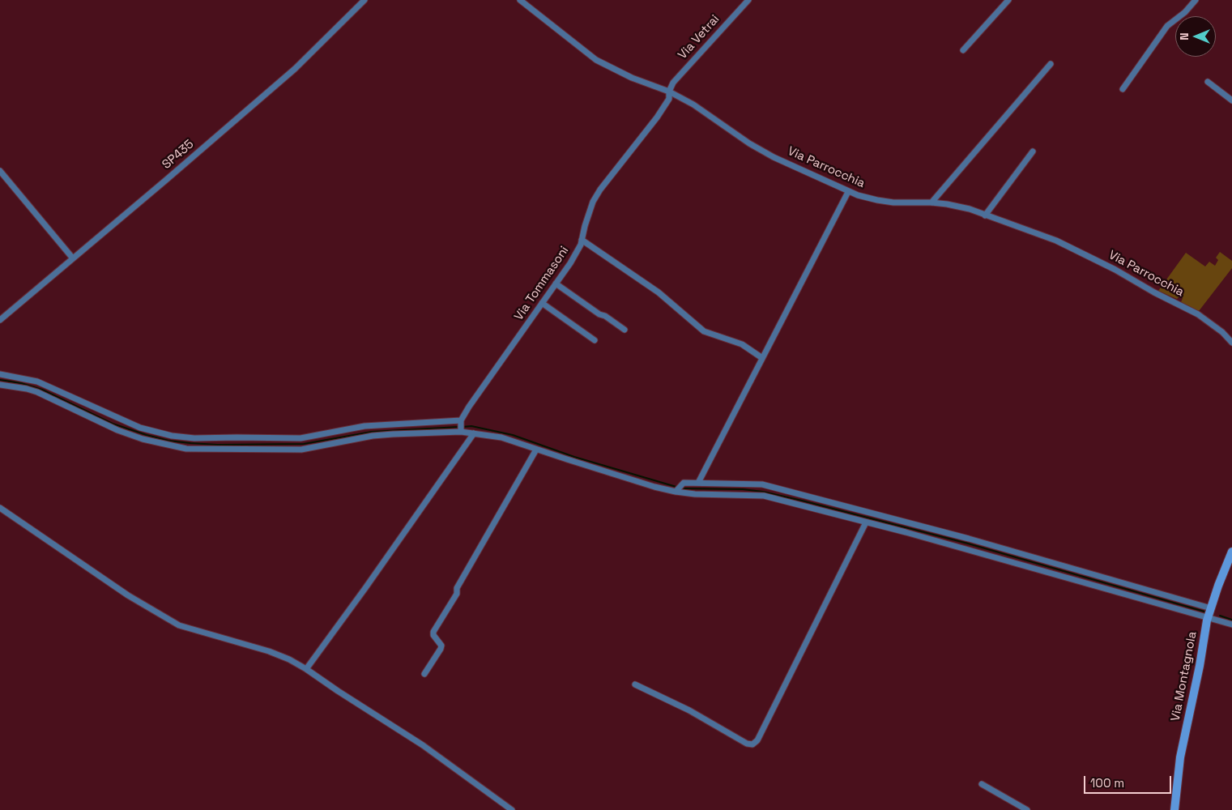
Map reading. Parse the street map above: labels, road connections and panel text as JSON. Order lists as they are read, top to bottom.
{
  "streets": {
    "street": [
      "Via Vetrai",
      "SP435",
      "Via Parrocchia",
      "Via Tommasoni",
      "Via Montagnola"
    ]
  },
  "crossings": [
    ["Via Vetrai", "Via Parrocchia"],
    ["Via Vetrai", "Via Tommasoni"],
    ["Via Parrocchia", "Via Tommasoni"]
  ],
  "scale_bar": "100 m",
  "north": "left"
}
